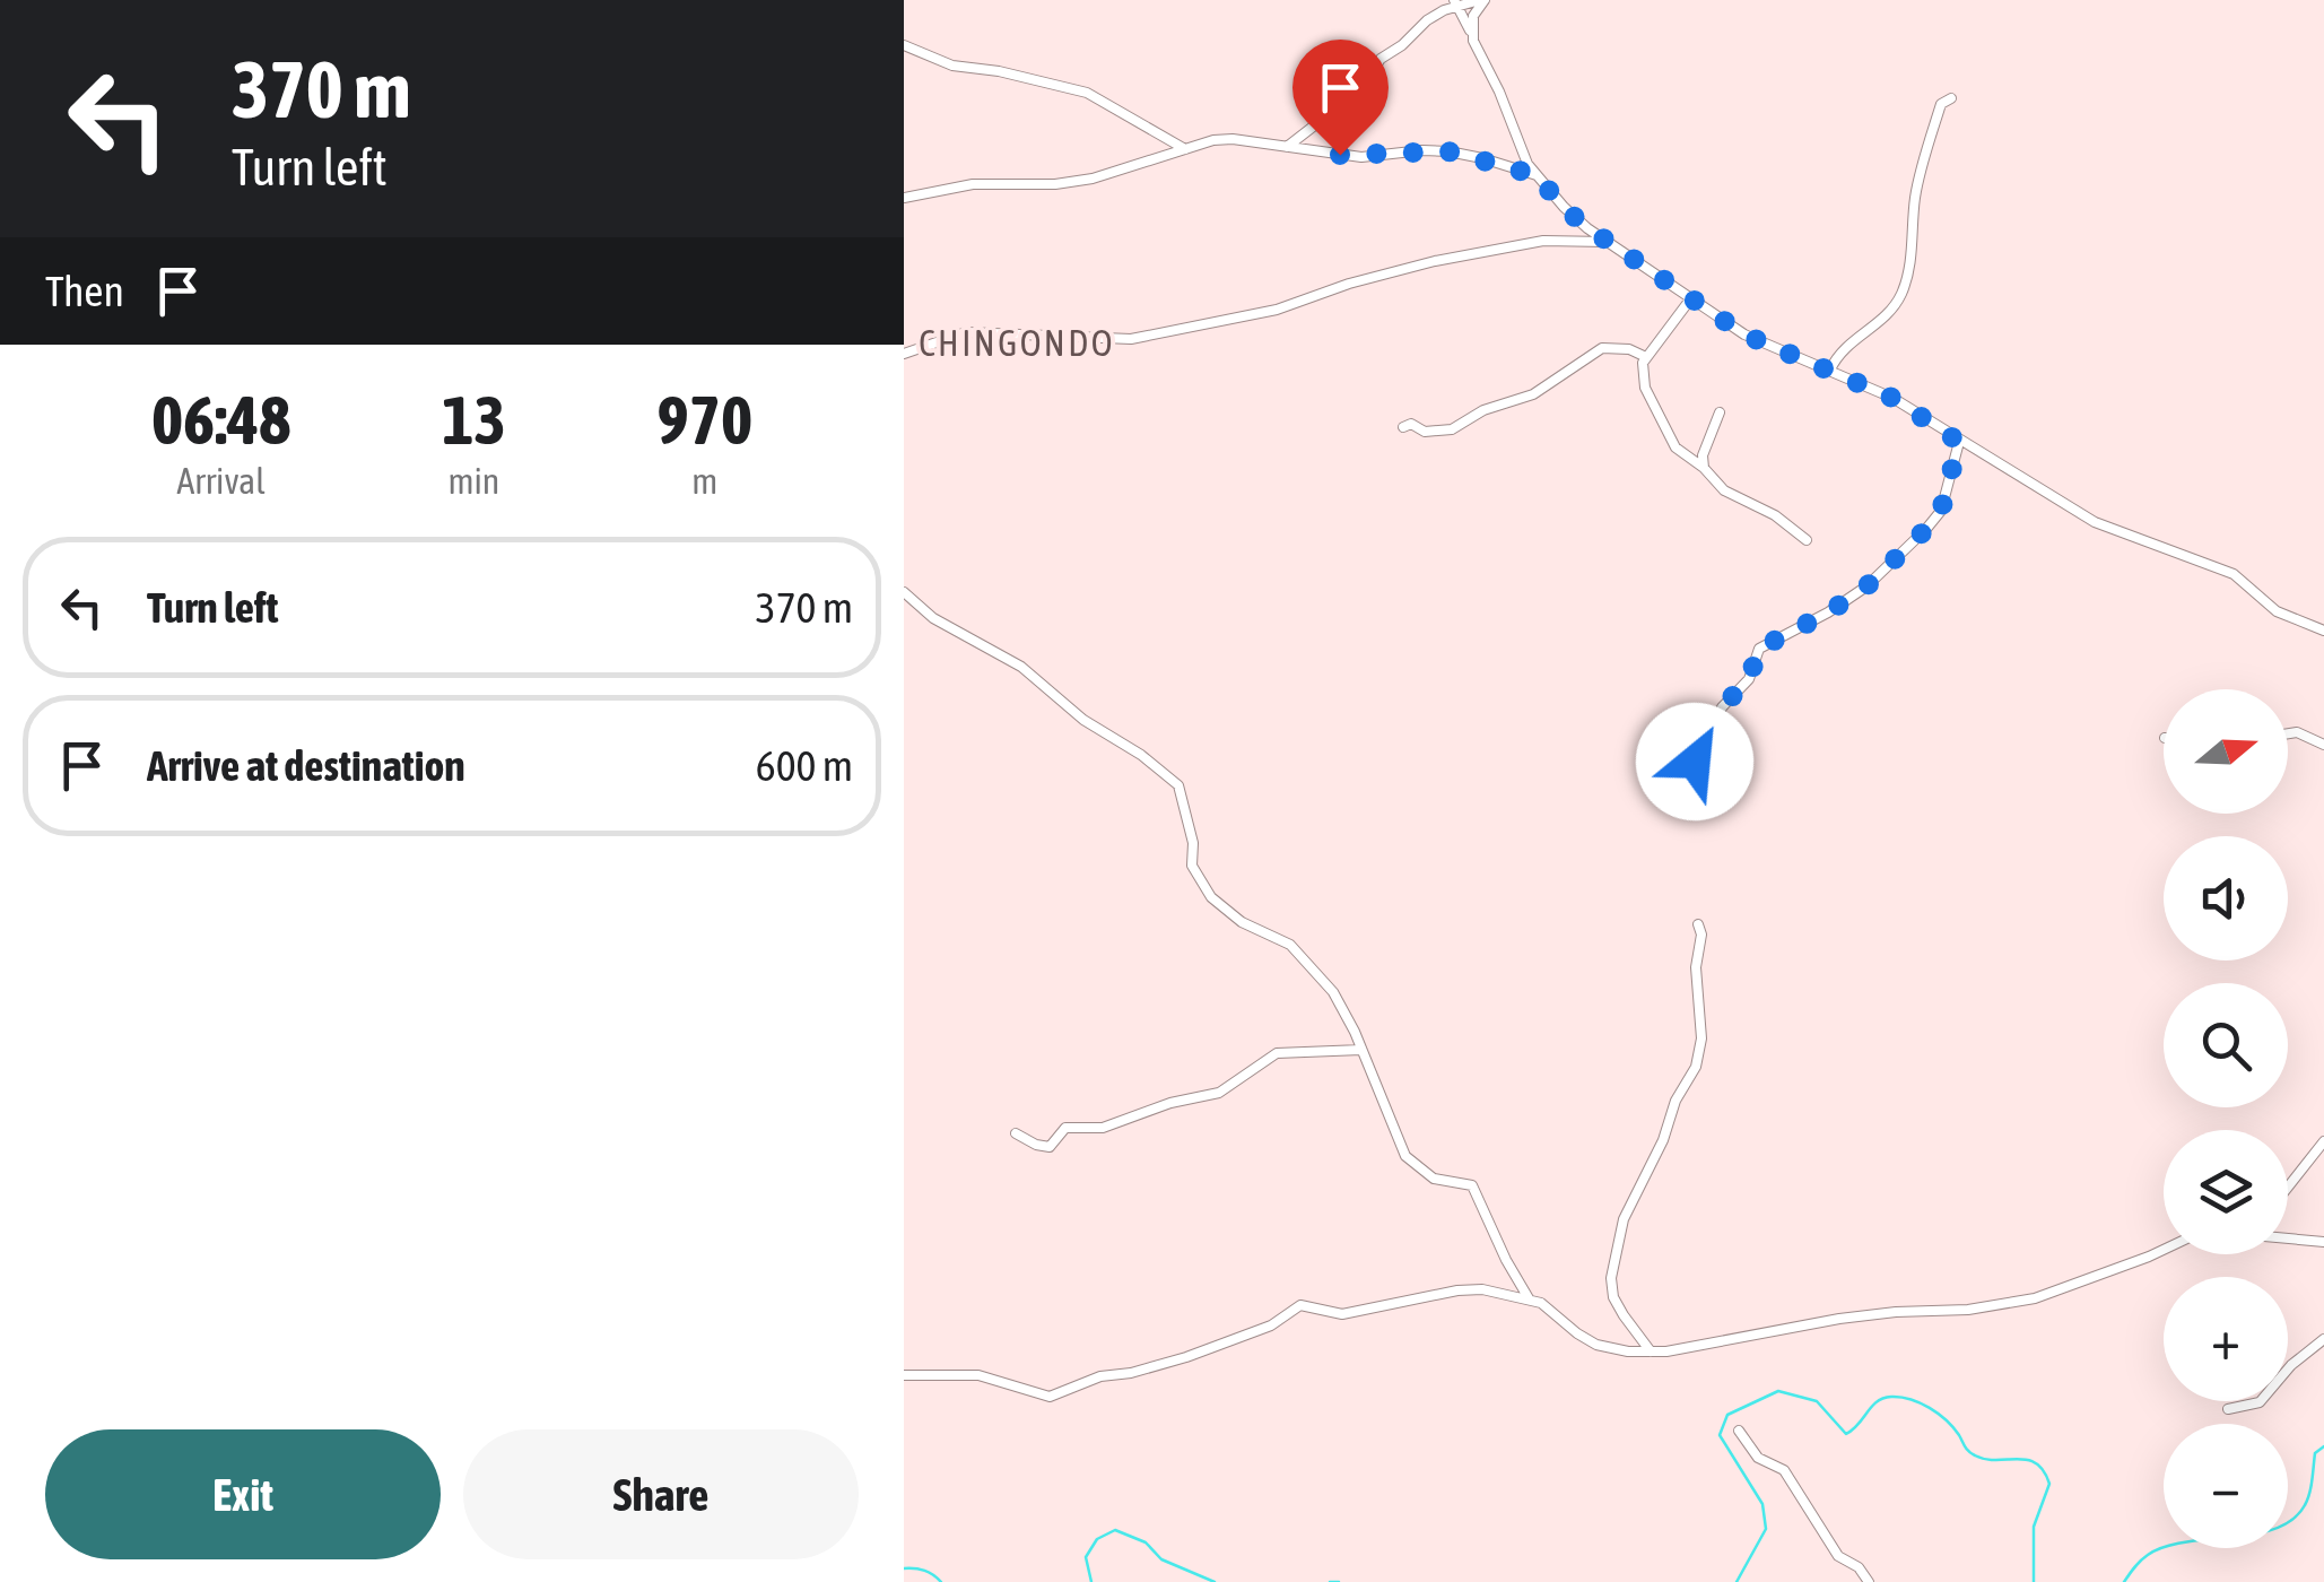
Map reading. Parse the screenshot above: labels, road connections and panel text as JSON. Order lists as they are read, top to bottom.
{
  "districts": ["CHINGONDO"],
  "north": "right",
  "page": {
    "turn": ["370 m", "Turn left"],
    "then": "Then",
    "eta": [
      "06:48",
      "Arrival",
      "13",
      "min",
      "970",
      "m"
    ],
    "list": [
      {
        "name": "Turn left",
        "value": "370 m"
      },
      {
        "name": "Arrive at destination",
        "value": "600 m"
      }
    ],
    "map_buttons": ["+", "−"],
    "buttons": ["Exit", "Share"]
  }
}
